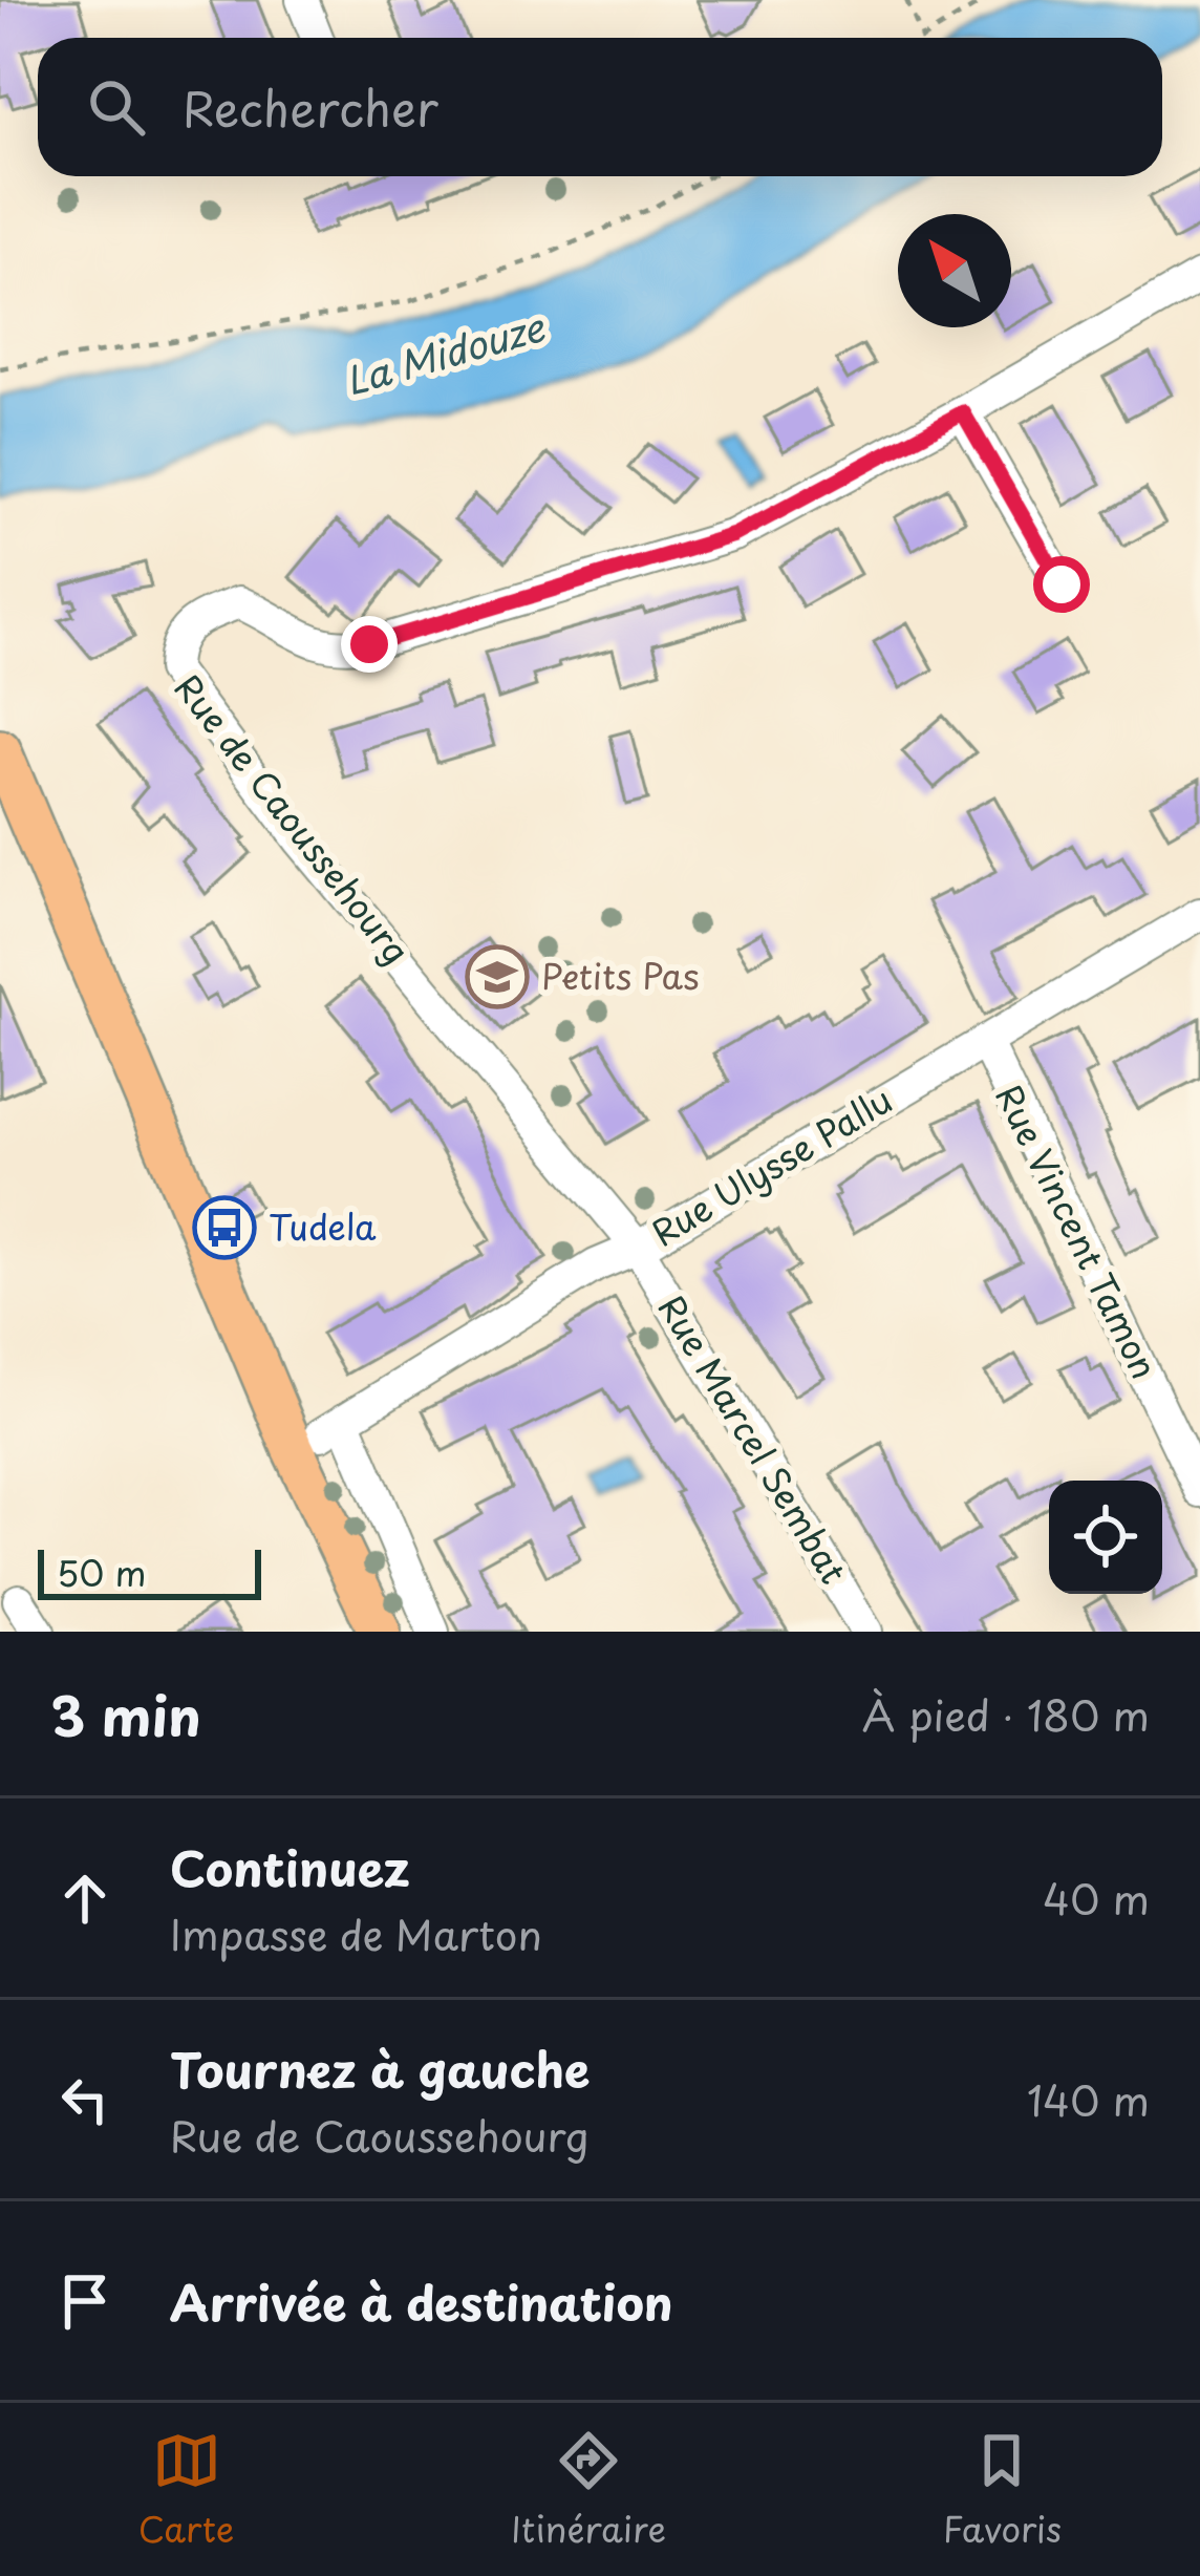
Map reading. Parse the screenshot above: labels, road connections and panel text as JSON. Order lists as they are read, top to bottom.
{
  "streets": {
    "street": [
      "Rue de Caoussehourg",
      "Rue Ulysse Pallu",
      "Rue Vincent Tamon",
      "Rue Marcel Sembat"
    ]
  },
  "crossings": [
    ["Rue de Caoussehourg", "Rue Ulysse Pallu"],
    ["Rue de Caoussehourg", "Rue Marcel Sembat"],
    ["Rue Ulysse Pallu", "Rue Vincent Tamon"],
    ["Rue Ulysse Pallu", "Rue Marcel Sembat"]
  ],
  "water": ["La Midouze"],
  "places": {
    "school or university": ["Petits Pas"],
    "bus stop": ["Tudela"]
  },
  "scale_bar": "50 m",
  "north": "top left",
  "page": {
    "search": "Rechercher",
    "scale": "50 m",
    "heading": ["3 min", "À pied · 180 m"],
    "list": [
      ["Continuez", "Impasse de Marton", "40 m"],
      ["Tournez à gauche", "Rue de Caoussehourg", "140 m"],
      "Arrivée à destination"
    ],
    "nav": ["Carte", "Itinéraire", "Favoris"]
  }
}
